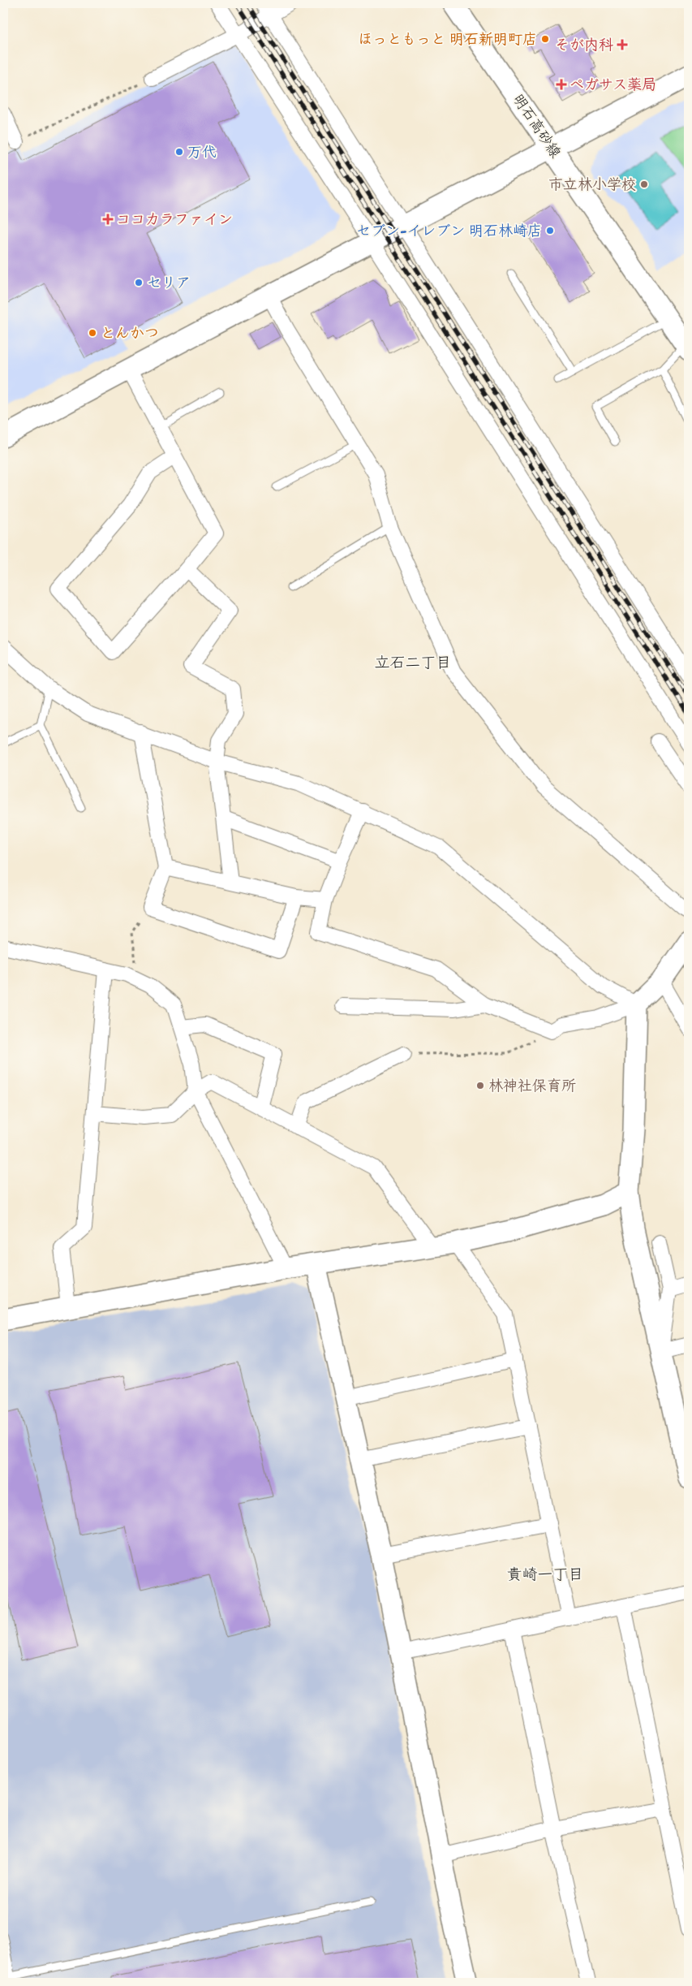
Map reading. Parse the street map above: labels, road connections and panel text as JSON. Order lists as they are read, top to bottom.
{
  "streets": {
    "street": ["明石高砂線"]
  },
  "districts": ["立石二丁目", "貴崎一丁目"],
  "places": {
    "other": [
      "ほっともっと 明石新明町店",
      "万代",
      "市立林小学校",
      "セブン-イレブン 明石林崎店",
      "セリア",
      "とんかつ",
      "林神社保育所"
    ],
    "health": ["そが内科", "ペガサス薬局", "ココカラファイン"]
  }
}
